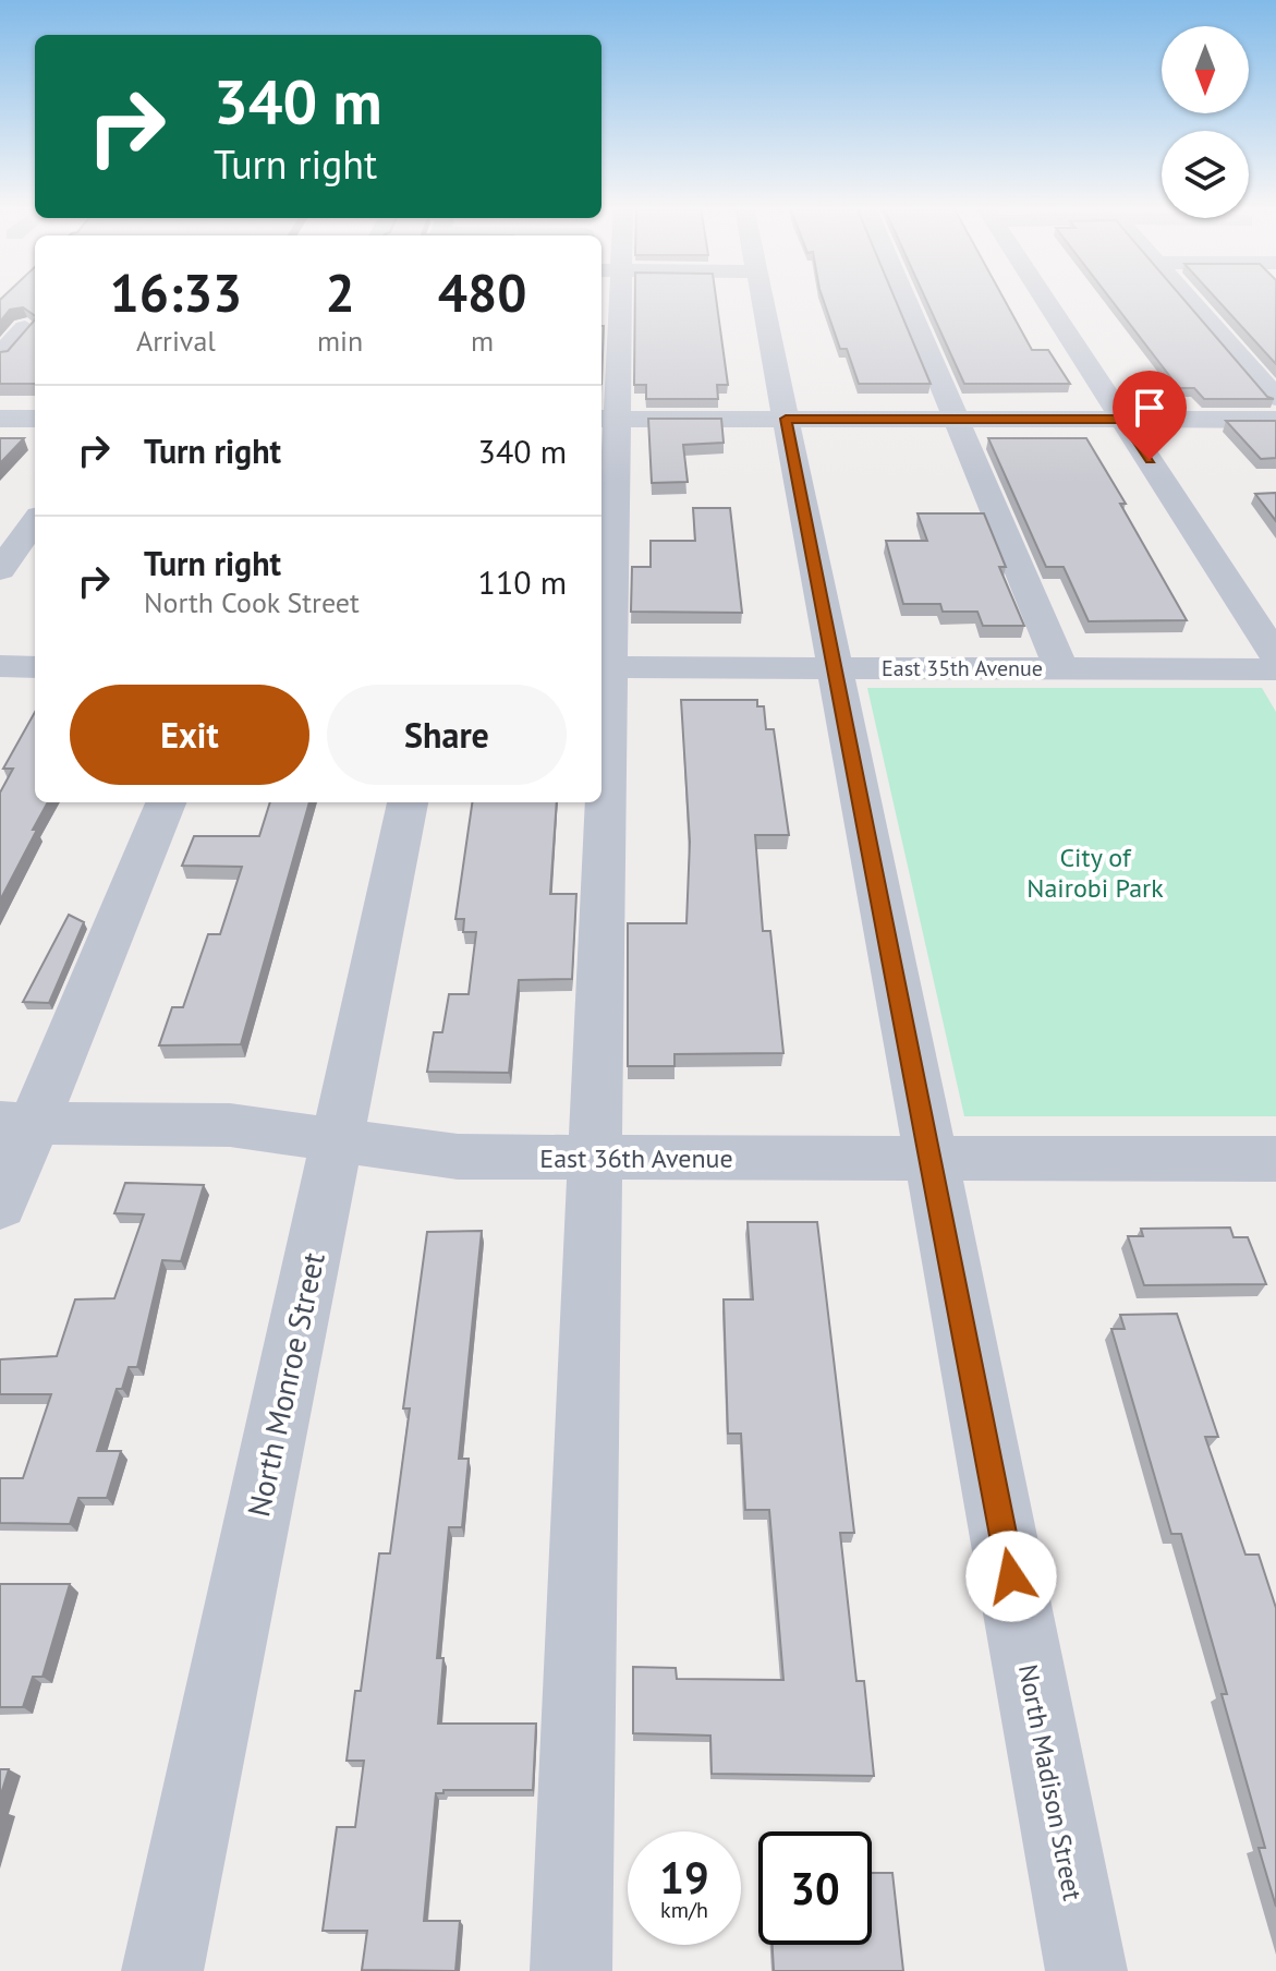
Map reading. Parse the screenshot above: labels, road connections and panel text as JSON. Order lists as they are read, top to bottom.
{
  "streets": {
    "street": [
      "East 35th Avenue",
      "East 36th Avenue",
      "North Monroe Street",
      "North Madison Street"
    ]
  },
  "crossings": [
    ["East 35th Avenue", "North Madison Street"],
    ["East 36th Avenue", "North Monroe Street"],
    ["East 36th Avenue", "North Madison Street"]
  ],
  "parks": ["City of Nairobi Park"],
  "north": "bottom",
  "page": {
    "turn": ["340 m", "Turn right"],
    "eta": [
      "16:33",
      "Arrival",
      "2",
      "min",
      "480",
      "m"
    ],
    "list": [
      {
        "name": "Turn right",
        "value": "340 m"
      },
      {
        "name": "Turn right",
        "note": "North Cook Street",
        "value": "110 m"
      }
    ],
    "buttons": ["Exit", "Share"],
    "speed": "19 km/h",
    "limit": "30"
  }
}
